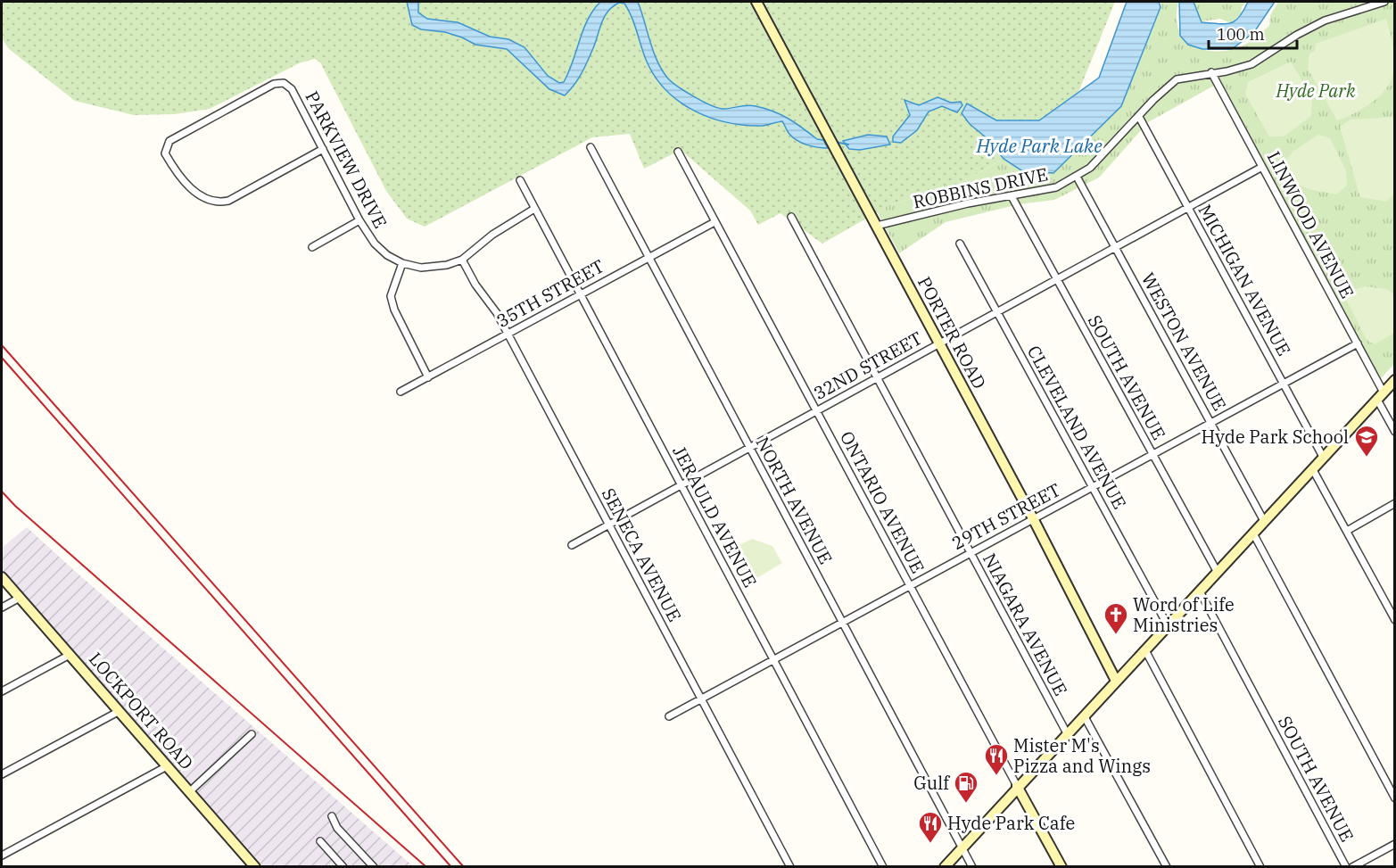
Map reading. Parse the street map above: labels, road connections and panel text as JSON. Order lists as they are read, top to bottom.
{
  "streets": {
    "main road": ["PORTER ROAD", "ONTARIO AVENUE", "LOCKPORT ROAD"],
    "street": [
      "PARKVIEW DRIVE",
      "ROBBINS DRIVE",
      "LINWOOD AVENUE",
      "MICHIGAN AVENUE",
      "35TH STREET",
      "WESTON AVENUE",
      "32ND STREET",
      "SOUTH AVENUE",
      "CLEVELAND AVENUE",
      "NORTH AVENUE",
      "JERAULD AVENUE",
      "29TH STREET",
      "SENECA AVENUE",
      "NIAGARA AVENUE"
    ]
  },
  "crossings": [
    ["PARKVIEW DRIVE", "JERAULD AVENUE"],
    ["PARKVIEW DRIVE", "SENECA AVENUE"],
    ["ROBBINS DRIVE", "LINWOOD AVENUE"],
    ["ROBBINS DRIVE", "MICHIGAN AVENUE"],
    ["ROBBINS DRIVE", "PORTER ROAD"],
    ["ROBBINS DRIVE", "WESTON AVENUE"],
    ["ROBBINS DRIVE", "SOUTH AVENUE"],
    ["LINWOOD AVENUE", "32ND STREET"],
    ["LINWOOD AVENUE", "29TH STREET"],
    ["MICHIGAN AVENUE", "32ND STREET"],
    ["MICHIGAN AVENUE", "29TH STREET"],
    ["35TH STREET", "NORTH AVENUE"],
    ["35TH STREET", "ONTARIO AVENUE"],
    ["35TH STREET", "JERAULD AVENUE"],
    ["35TH STREET", "SENECA AVENUE"],
    ["PORTER ROAD", "32ND STREET"],
    ["PORTER ROAD", "29TH STREET"],
    ["WESTON AVENUE", "32ND STREET"],
    ["WESTON AVENUE", "29TH STREET"],
    ["32ND STREET", "SOUTH AVENUE"],
    ["32ND STREET", "CLEVELAND AVENUE"],
    ["32ND STREET", "NORTH AVENUE"],
    ["32ND STREET", "ONTARIO AVENUE"],
    ["32ND STREET", "JERAULD AVENUE"],
    ["32ND STREET", "SENECA AVENUE"],
    ["32ND STREET", "NIAGARA AVENUE"],
    ["SOUTH AVENUE", "29TH STREET"],
    ["CLEVELAND AVENUE", "29TH STREET"],
    ["NORTH AVENUE", "29TH STREET"],
    ["ONTARIO AVENUE", "29TH STREET"],
    ["JERAULD AVENUE", "29TH STREET"],
    ["29TH STREET", "SENECA AVENUE"],
    ["29TH STREET", "NIAGARA AVENUE"]
  ],
  "water": ["Hyde Park Lake"],
  "parks": ["Hyde Park"],
  "places": {
    "school or university": ["Hyde Park School"],
    "church": ["Word of Life Ministries"],
    "restaurant": ["Mister M's Pizza and Wings", "Hyde Park Cafe"],
    "fuel station": ["Gulf"]
  },
  "scale_bar": "100 m"
}
